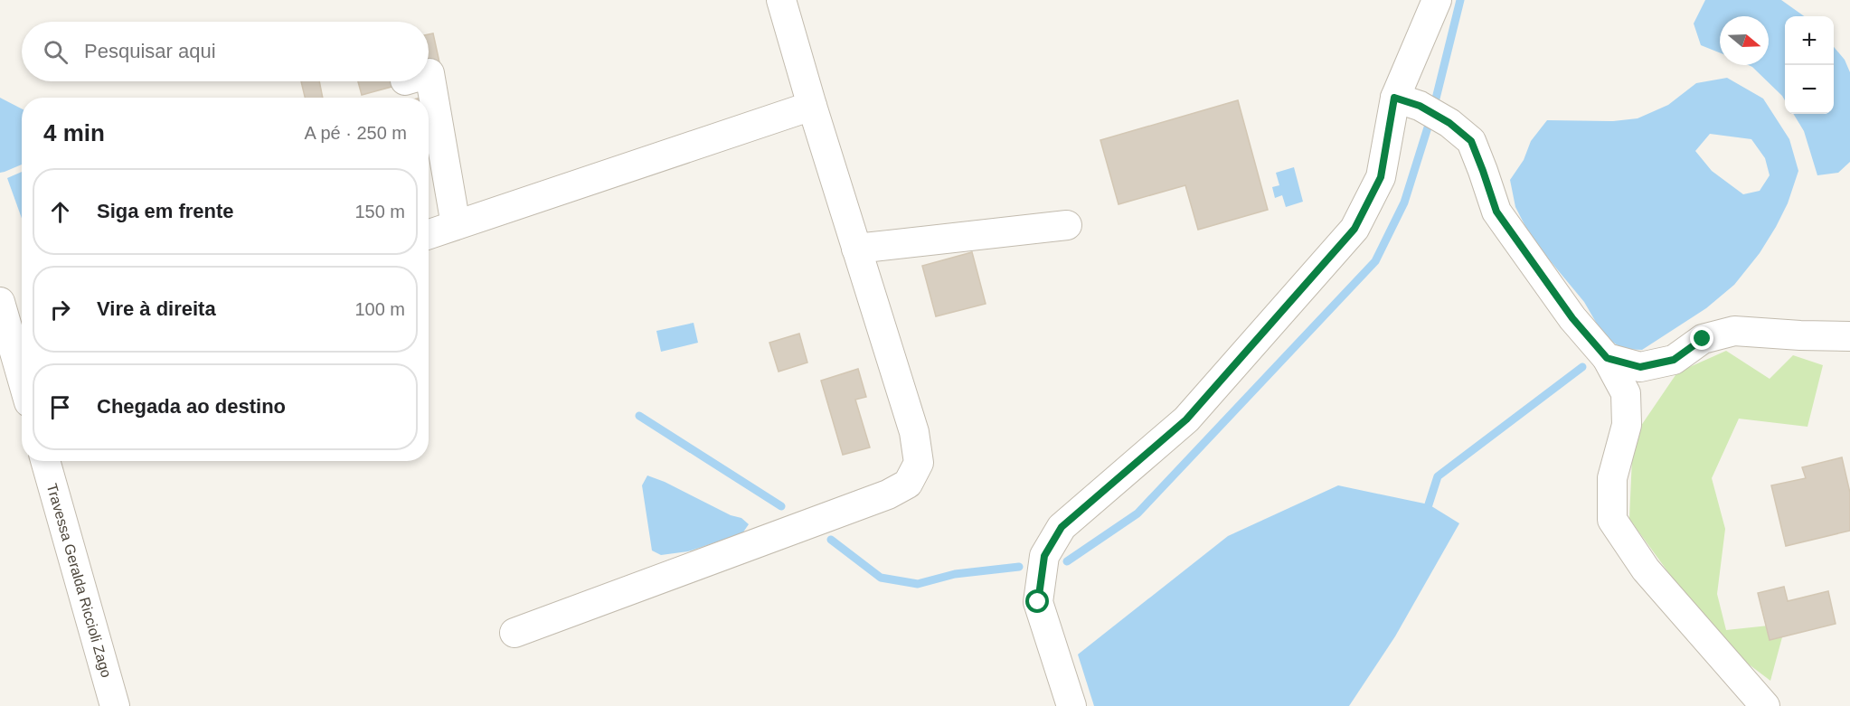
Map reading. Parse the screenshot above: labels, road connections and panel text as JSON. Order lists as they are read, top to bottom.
{
  "streets": {
    "street": ["Travessa Geralda Riccioli Zago"]
  },
  "north": "right",
  "page": {
    "map_buttons": ["+", "−"],
    "search": "Pesquisar aqui",
    "heading": ["4 min", "A pé · 250 m"],
    "list": [
      ["Siga em frente", "150 m"],
      ["Vire à direita", "100 m"],
      "Chegada ao destino"
    ]
  }
}
